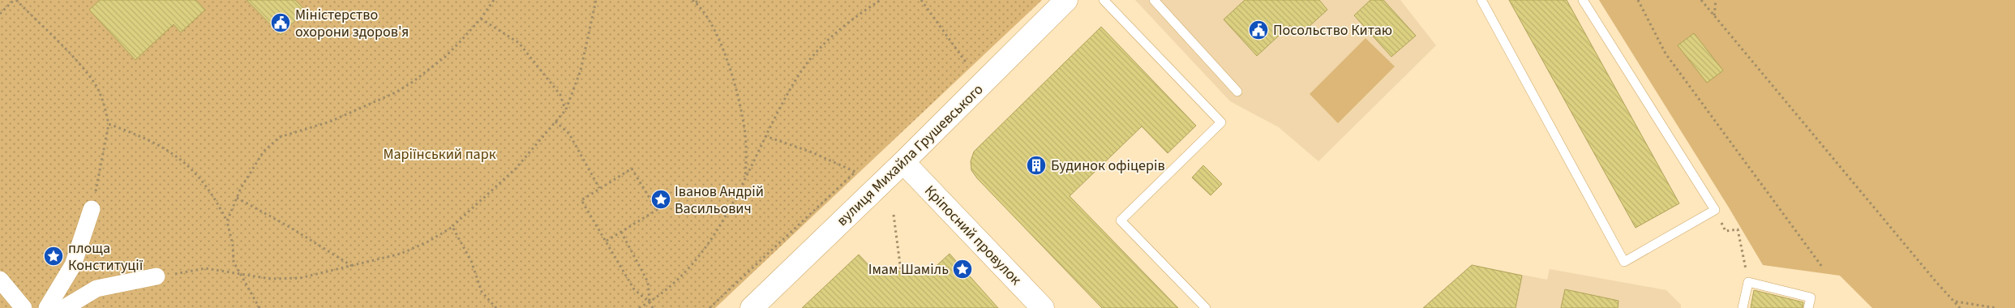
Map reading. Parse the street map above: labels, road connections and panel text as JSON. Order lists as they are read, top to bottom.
{
  "streets": {
    "main road": ["вулиця Михайла Грушевського", "Кріпосний провулок"]
  },
  "crossings": [
    ["вулиця Михайла Грушевського", "Кріпосний провулок"]
  ],
  "parks": ["Маріїнський парк"],
  "places": {
    "public building": ["Міністерство охорони здоров'я", "Посольство Китаю"],
    "building": ["Будинок офіцерів"],
    "place": ["Іванов Андрій Васильович", "площа Конституції", "Імам Шаміль"]
  }
}
